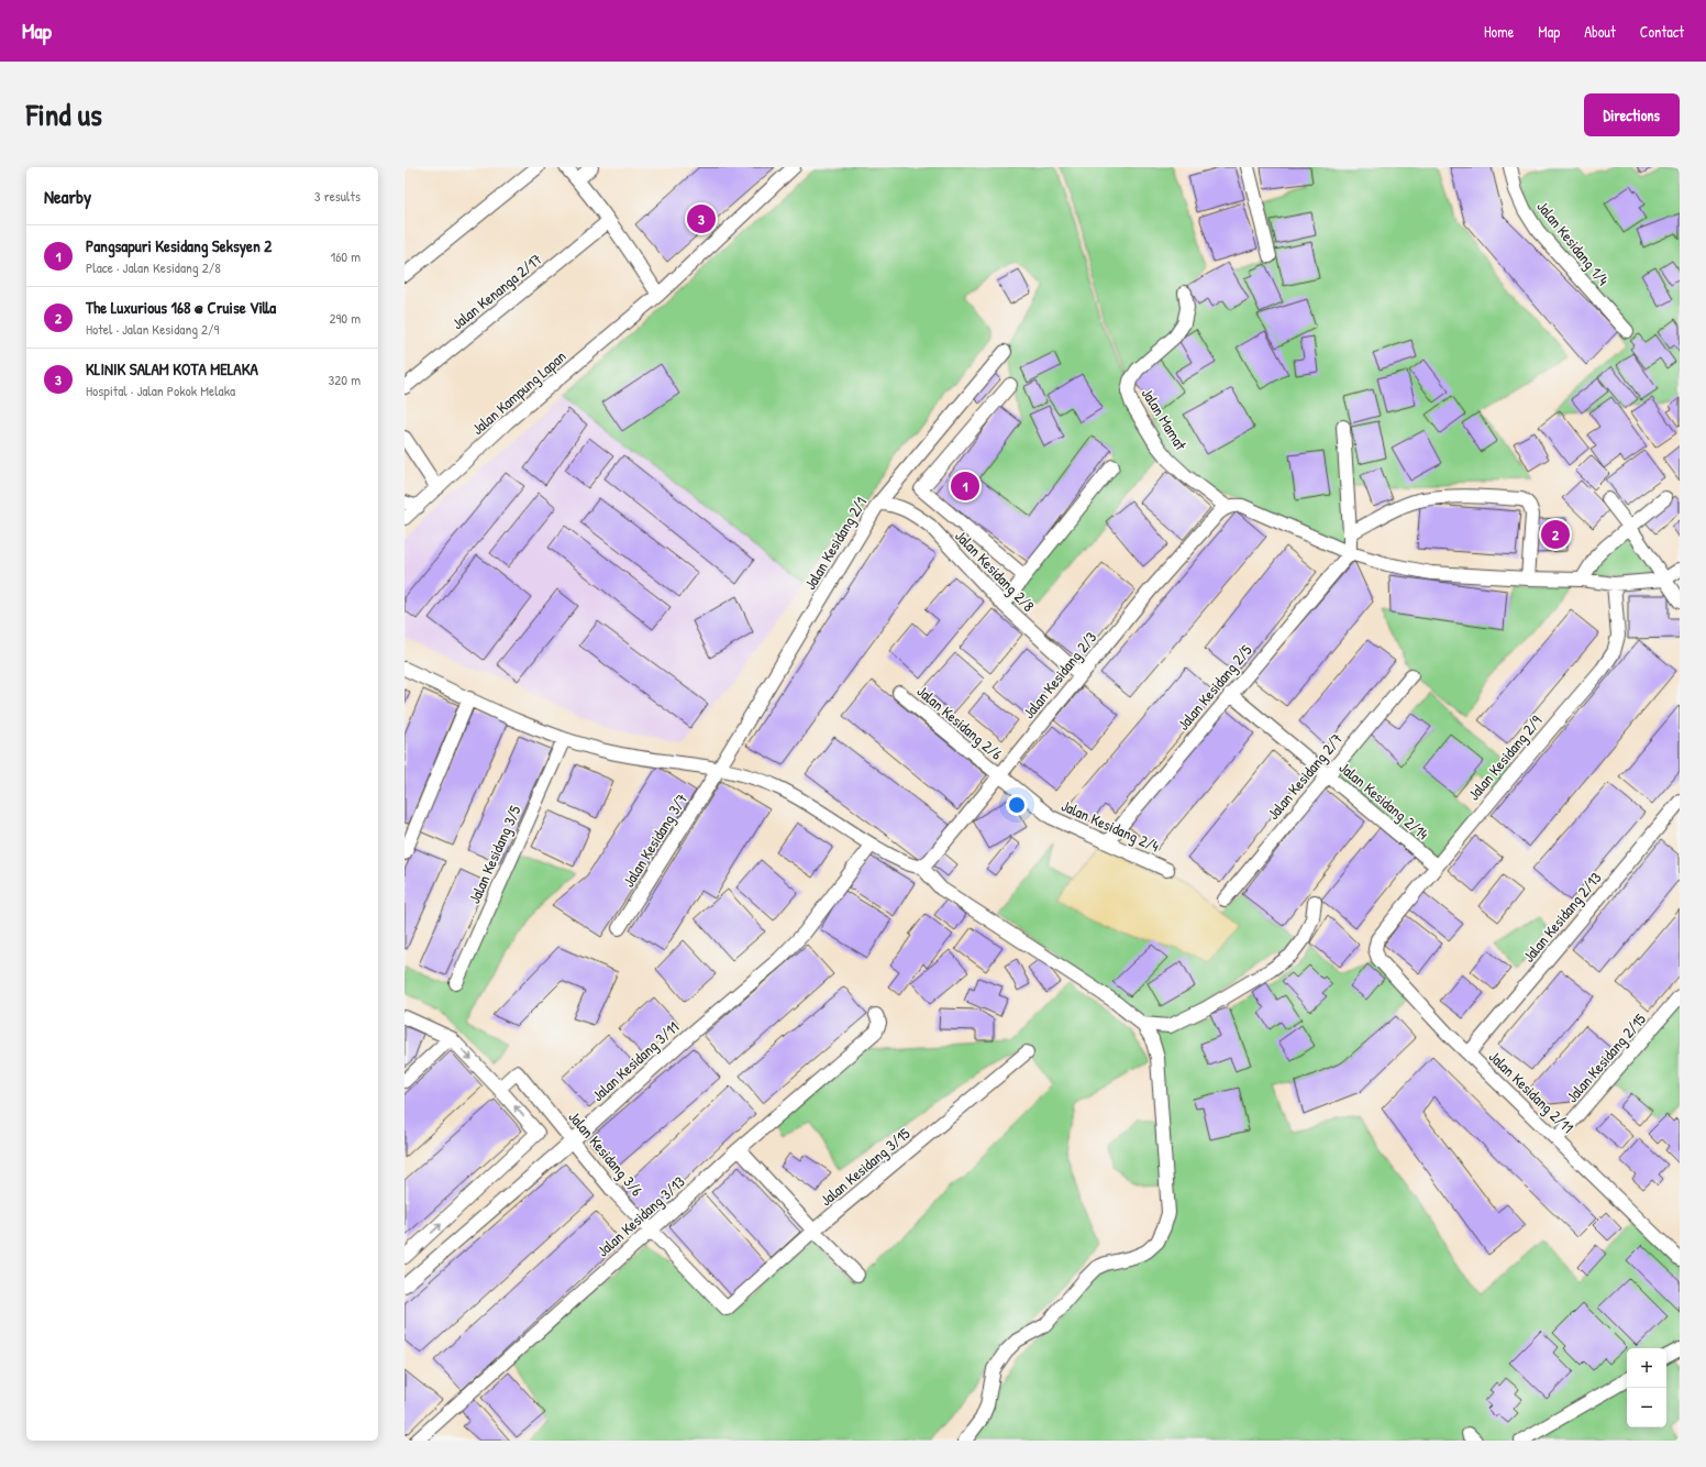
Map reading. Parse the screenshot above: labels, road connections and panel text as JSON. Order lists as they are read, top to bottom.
{
  "streets": {
    "street": [
      "Jalan Kesidang 1/4",
      "Jalan Kenanga 2/17",
      "Jalan Kampung Lapan",
      "Jalan Mamat",
      "Jalan Kesidang 2/1",
      "Jalan Kesidang 2/8",
      "Jalan Kesidang 2/3",
      "Jalan Kesidang 2/5",
      "Jalan Kesidang 2/6",
      "Jalan Kesidang 2/9",
      "Jalan Kesidang 2/7",
      "Jalan Kesidang 2/14",
      "Jalan Kesidang 2/4",
      "Jalan Kesidang 3/7",
      "Jalan Kesidang 3/5",
      "Jalan Kesidang 2/13",
      "Jalan Kesidang 2/15",
      "Jalan Kesidang 3/11",
      "Jalan Kesidang 2/11",
      "Jalan Kesidang 3/6",
      "Jalan Kesidang 3/15",
      "Jalan Kesidang 3/13"
    ]
  },
  "crossings": [
    ["Jalan Mamat", "Jalan Kesidang 2/3"],
    ["Jalan Kesidang 2/1", "Jalan Kesidang 2/8"],
    ["Jalan Kesidang 2/1", "Jalan Kesidang 3/7"],
    ["Jalan Kesidang 2/8", "Jalan Kesidang 2/3"],
    ["Jalan Kesidang 2/3", "Jalan Kesidang 2/6"],
    ["Jalan Kesidang 2/3", "Jalan Kesidang 2/4"],
    ["Jalan Kesidang 2/5", "Jalan Kesidang 2/14"],
    ["Jalan Kesidang 2/5", "Jalan Kesidang 2/4"],
    ["Jalan Kesidang 2/6", "Jalan Kesidang 2/4"],
    ["Jalan Kesidang 2/9", "Jalan Kesidang 2/14"],
    ["Jalan Kesidang 2/9", "Jalan Kesidang 2/11"],
    ["Jalan Kesidang 2/7", "Jalan Kesidang 2/14"],
    ["Jalan Kesidang 2/13", "Jalan Kesidang 2/11"],
    ["Jalan Kesidang 2/15", "Jalan Kesidang 2/11"],
    ["Jalan Kesidang 3/11", "Jalan Kesidang 3/6"],
    ["Jalan Kesidang 3/6", "Jalan Kesidang 3/15"],
    ["Jalan Kesidang 3/6", "Jalan Kesidang 3/13"]
  ],
  "page": {
    "header": "Map",
    "nav": [
      "Home",
      "Map",
      "About",
      "Contact"
    ],
    "title": "Find us",
    "buttons": "Directions",
    "heading": ["Nearby", "3 results"],
    "pins": ["3", "1", "2"],
    "list": [
      {
        "mark": "1",
        "name": "Pangsapuri Kesidang Seksyen 2",
        "note": "Place · Jalan Kesidang 2/8",
        "value": "160 m"
      },
      {
        "mark": "2",
        "name": "The Luxurious 168 @ Cruise Villa",
        "note": "Hotel · Jalan Kesidang 2/9",
        "value": "290 m"
      },
      {
        "mark": "3",
        "name": "KLINIK SALAM KOTA MELAKA",
        "note": "Hospital · Jalan Pokok Melaka",
        "value": "320 m"
      }
    ],
    "map_buttons": ["+", "−"]
  }
}
